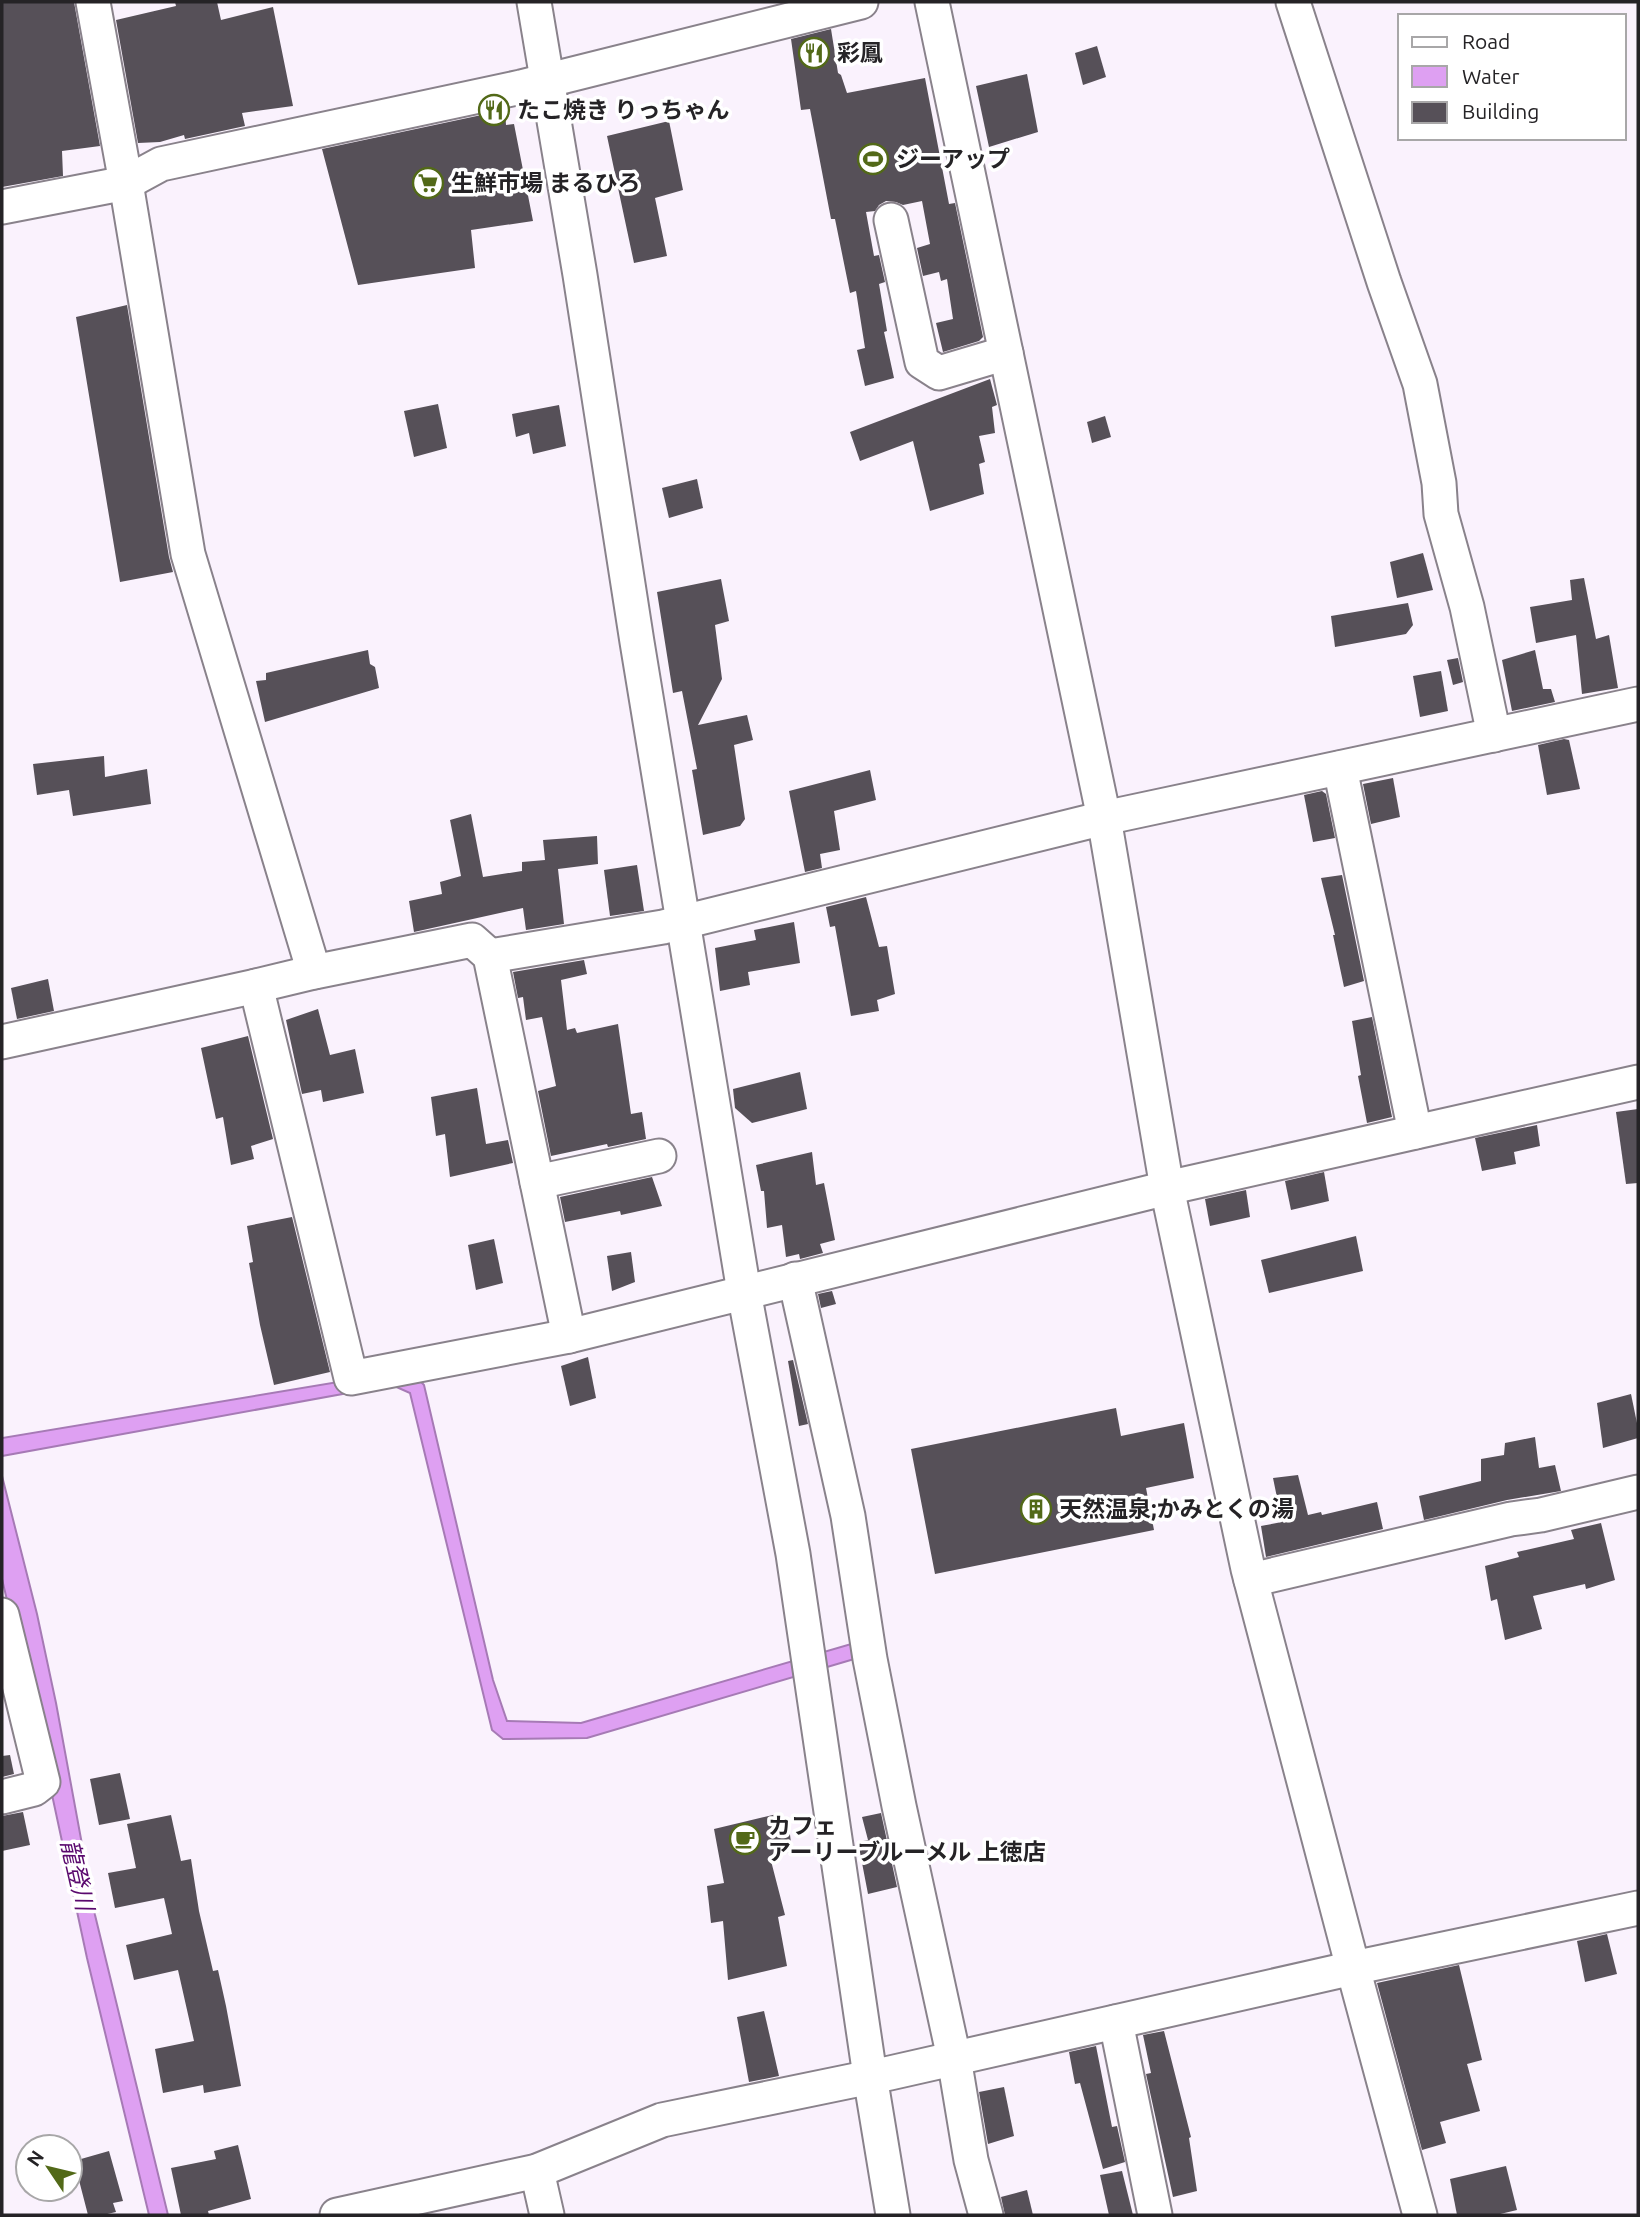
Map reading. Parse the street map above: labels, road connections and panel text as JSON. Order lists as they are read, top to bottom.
{
  "water": ["龍登川"],
  "places": {
    "restaurant": ["彩鳳", "たこ焼き りっちゃん"],
    "sports": ["ジーアップ"],
    "supermarket": ["生鮮市場 まるひろ"],
    "building": ["天然温泉;かみとくの湯"],
    "cafe": ["カフェ アーリーブルーメル 上徳店"]
  },
  "legend": ["Road", "Water", "Building"],
  "north": "top left"
}
